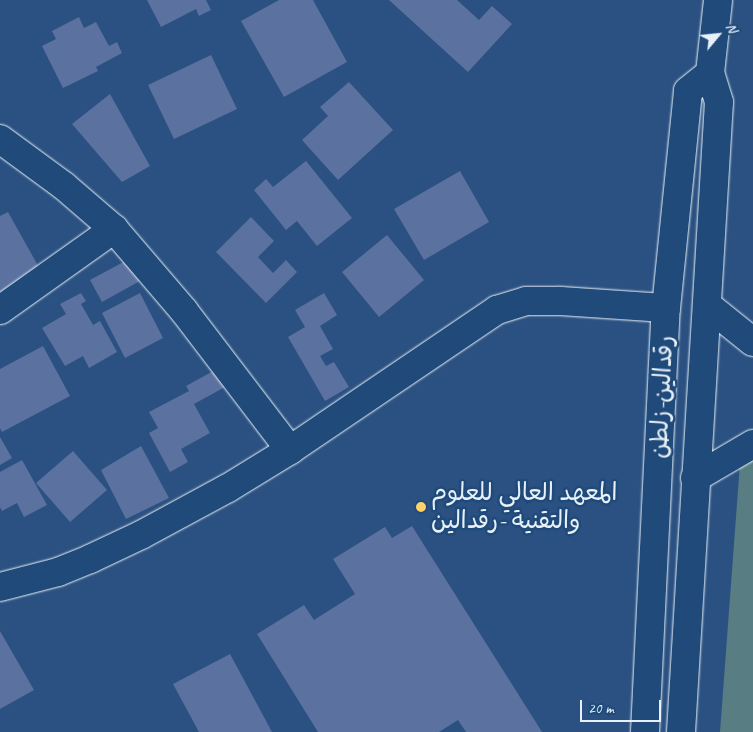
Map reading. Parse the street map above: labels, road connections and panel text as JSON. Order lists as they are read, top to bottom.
{
  "streets": {
    "street": ["رقدالين-زلطن"]
  },
  "places": ["المعهد العالي للعلوم والتقنية -رقدالين"],
  "scale_bar": "20 m",
  "north": "top right"
}
